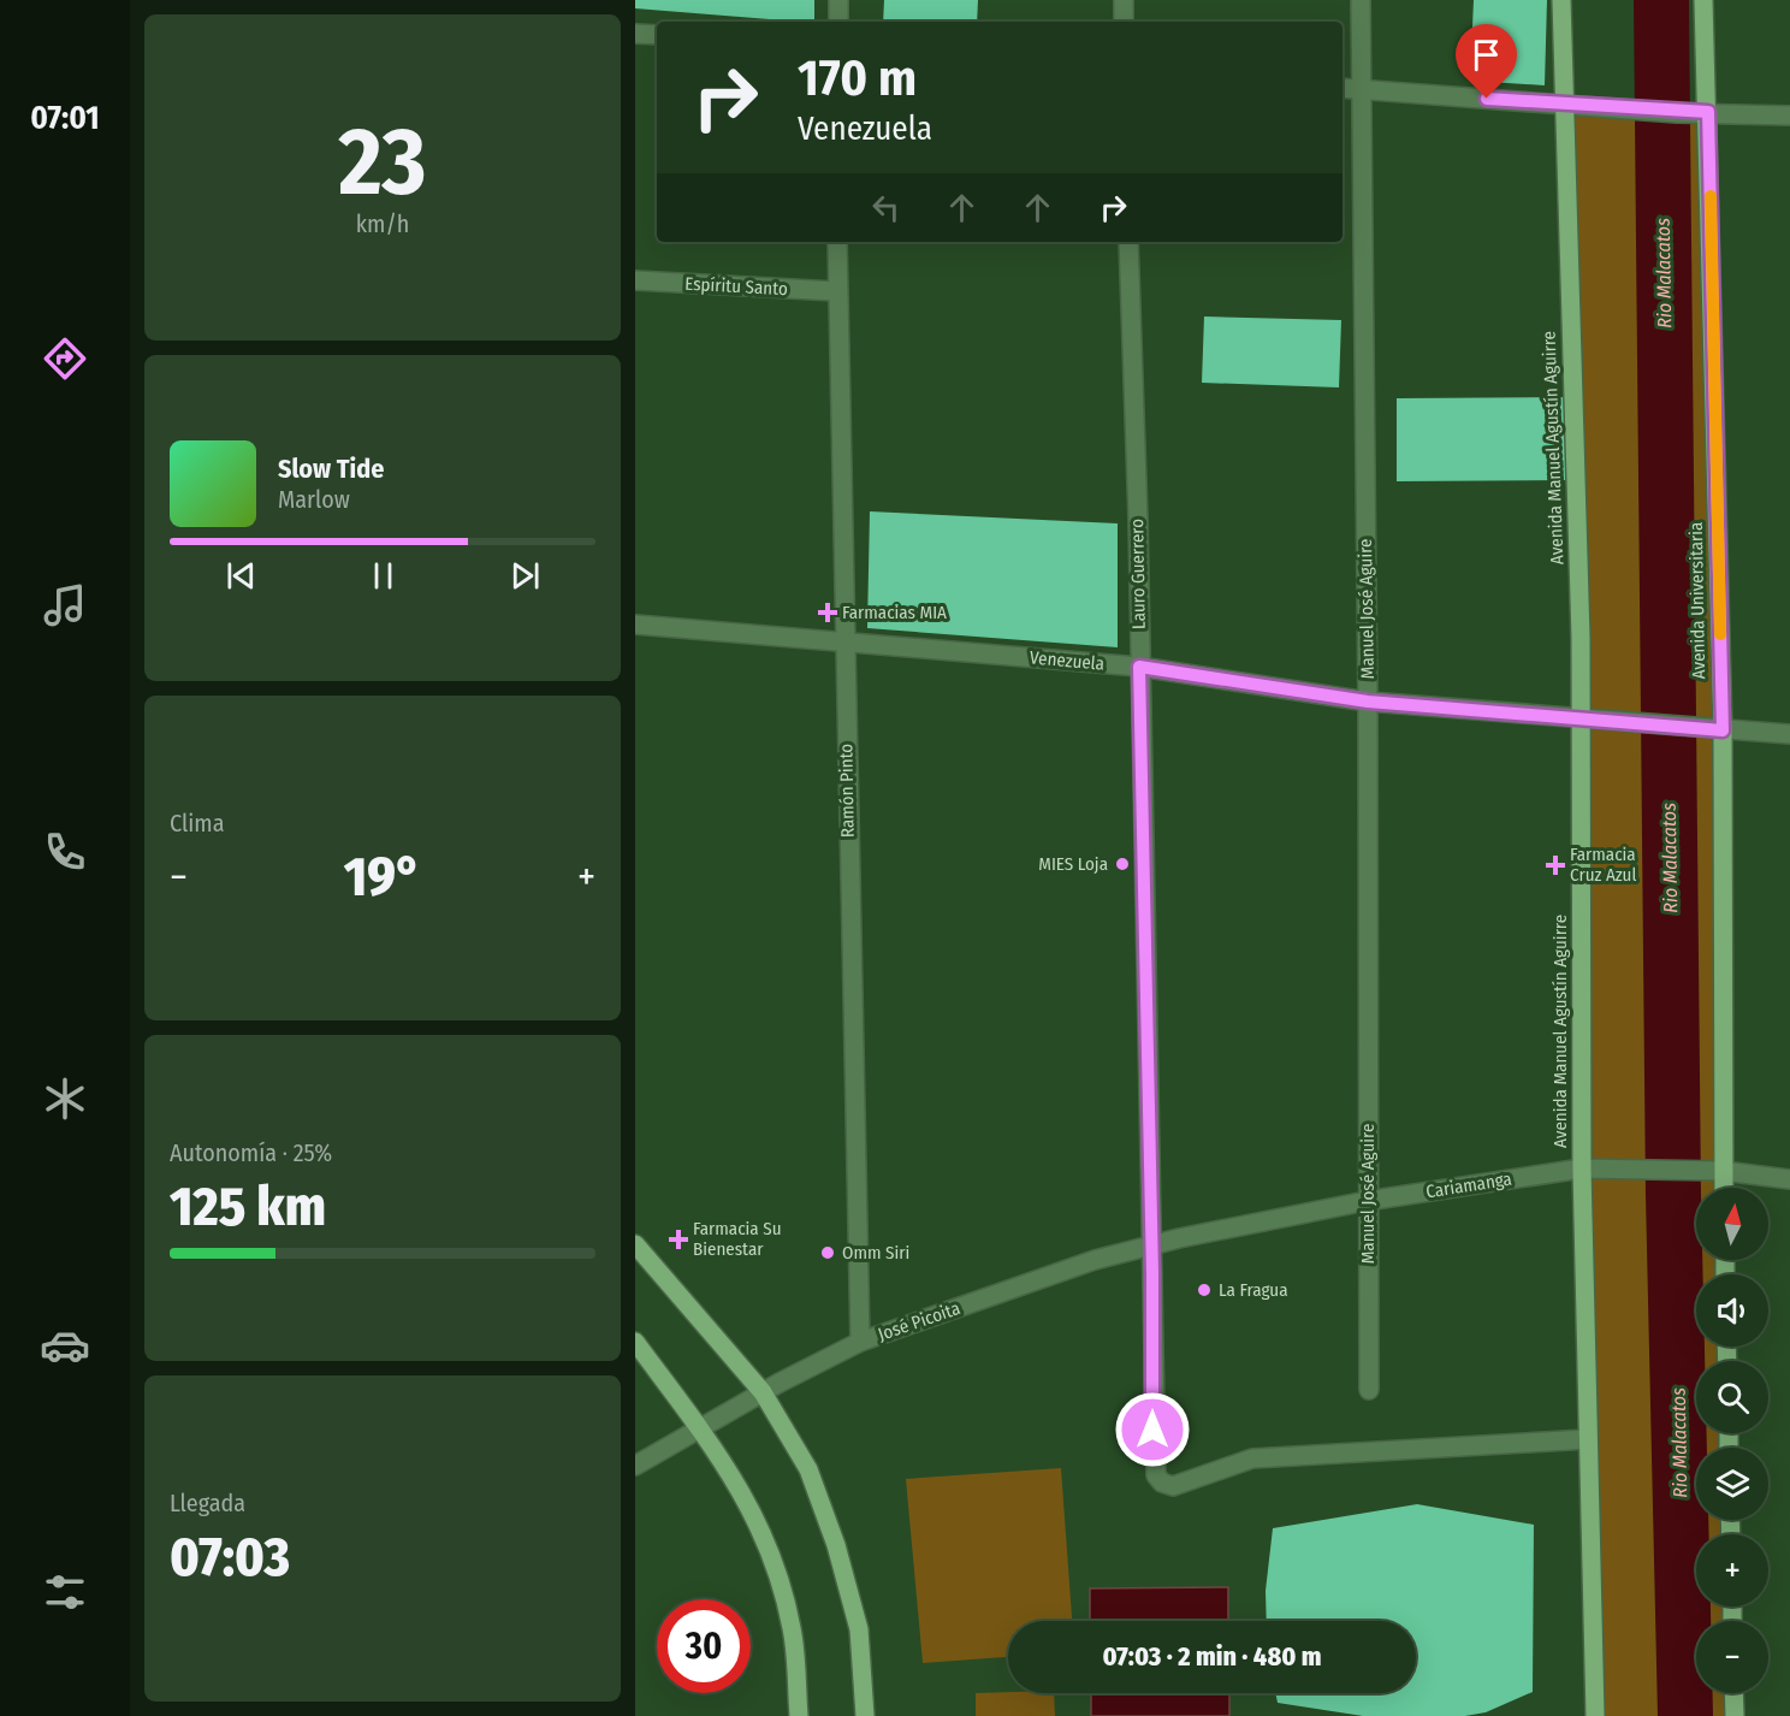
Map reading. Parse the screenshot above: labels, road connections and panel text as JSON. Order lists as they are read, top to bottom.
{
  "streets": {
    "main road": ["Avenida Manuel Agustín Aguirre", "Avenida Universitaria"],
    "street": [
      "Espíritu Santo",
      "Lauro Guerrero",
      "Manuel José Aguire",
      "Venezuela",
      "Ramón Pinto",
      "Cariamanga",
      "José Picoita"
    ]
  },
  "crossings": [
    ["Espíritu Santo", "Ramón Pinto"],
    ["Avenida Manuel Agustín Aguirre", "Lauro Guerrero"],
    ["Avenida Manuel Agustín Aguirre", "Venezuela"],
    ["Avenida Manuel Agustín Aguirre", "Cariamanga"],
    ["Lauro Guerrero", "Venezuela"],
    ["Lauro Guerrero", "Cariamanga"],
    ["Lauro Guerrero", "José Picoita"],
    ["Avenida Universitaria", "Venezuela"],
    ["Avenida Universitaria", "Cariamanga"],
    ["Manuel José Aguire", "Venezuela"],
    ["Manuel José Aguire", "Cariamanga"],
    ["Venezuela", "Ramón Pinto"],
    ["Ramón Pinto", "José Picoita"],
    ["Cariamanga", "José Picoita"]
  ],
  "water": ["Rio Malacatos"],
  "places": {
    "health": ["Farmacias MIA", "Farmacia Cruz Azul", "Farmacia Su Bienestar"],
    "other": ["MIES Loja", "Omm Siri", "La Fragua"]
  },
  "north": "top",
  "page": {
    "tabs": "07:01",
    "tile": [
      ["23", "km/h"],
      "Clima",
      ["Autonomía · 25%", "125 km"],
      ["Llegada", "07:03"]
    ],
    "turn": ["170 m", "Venezuela"],
    "song": ["Slow Tide", "Marlow"],
    "heat": ["−", "19°", "+"],
    "map_buttons": ["+", "−"],
    "limit": "30",
    "trip": "07:03 · 2 min · 480 m"
  }
}
